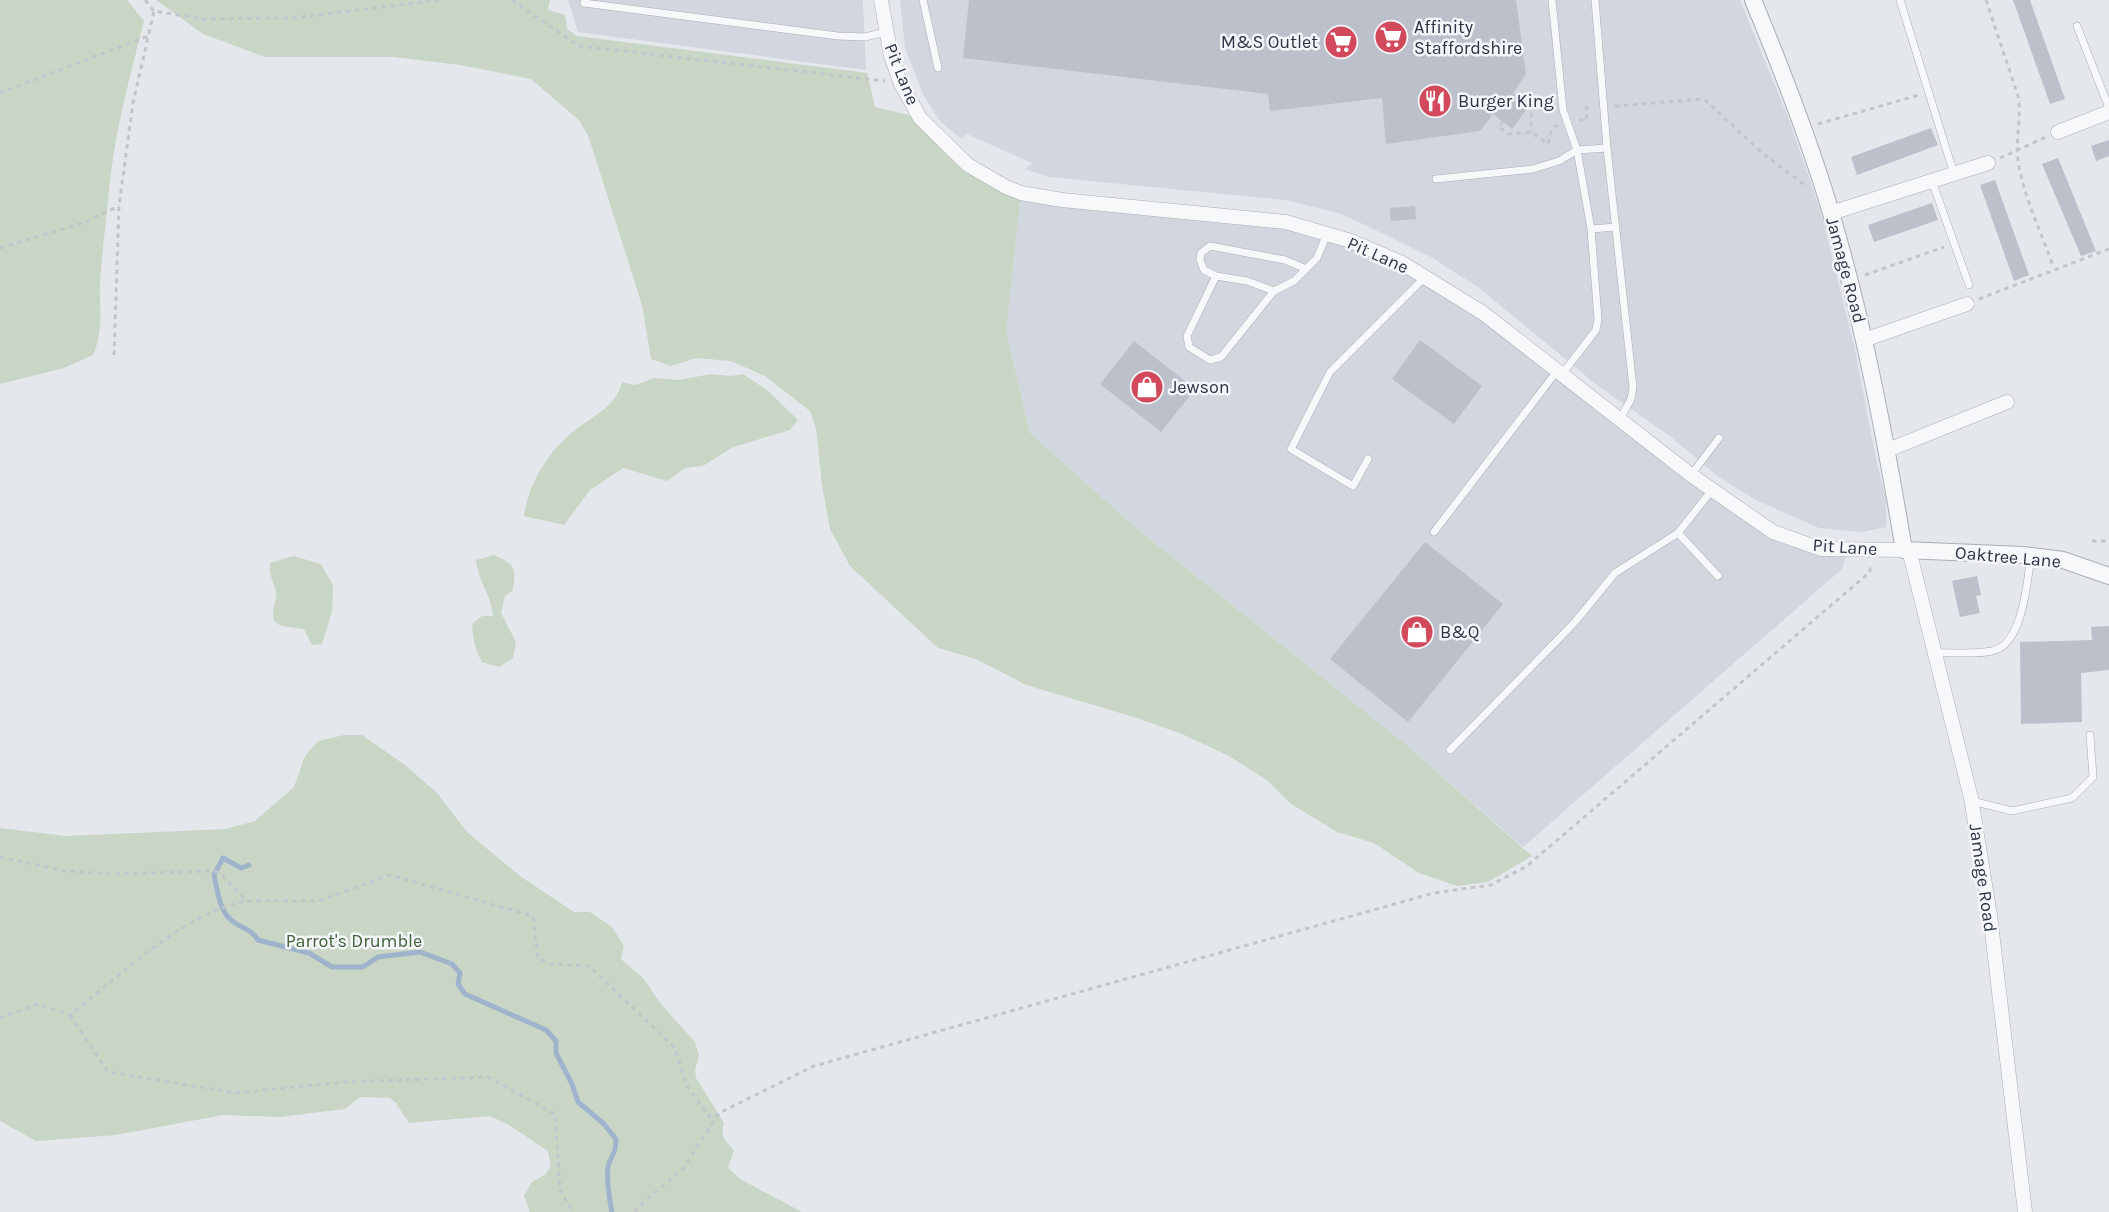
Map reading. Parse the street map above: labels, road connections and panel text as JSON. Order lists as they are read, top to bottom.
{
  "streets": {
    "street": ["Pit Lane", "Jamage Road", "Oaktree Lane"]
  },
  "crossings": [
    ["Pit Lane", "Jamage Road"],
    ["Pit Lane", "Oaktree Lane"],
    ["Jamage Road", "Oaktree Lane"]
  ],
  "parks": ["Parrot's Drumble"],
  "places": {
    "supermarket": ["Affinity Staffordshire", "M&S Outlet"],
    "restaurant": ["Burger King"],
    "shop": ["Jewson", "B&Q"]
  }
}
